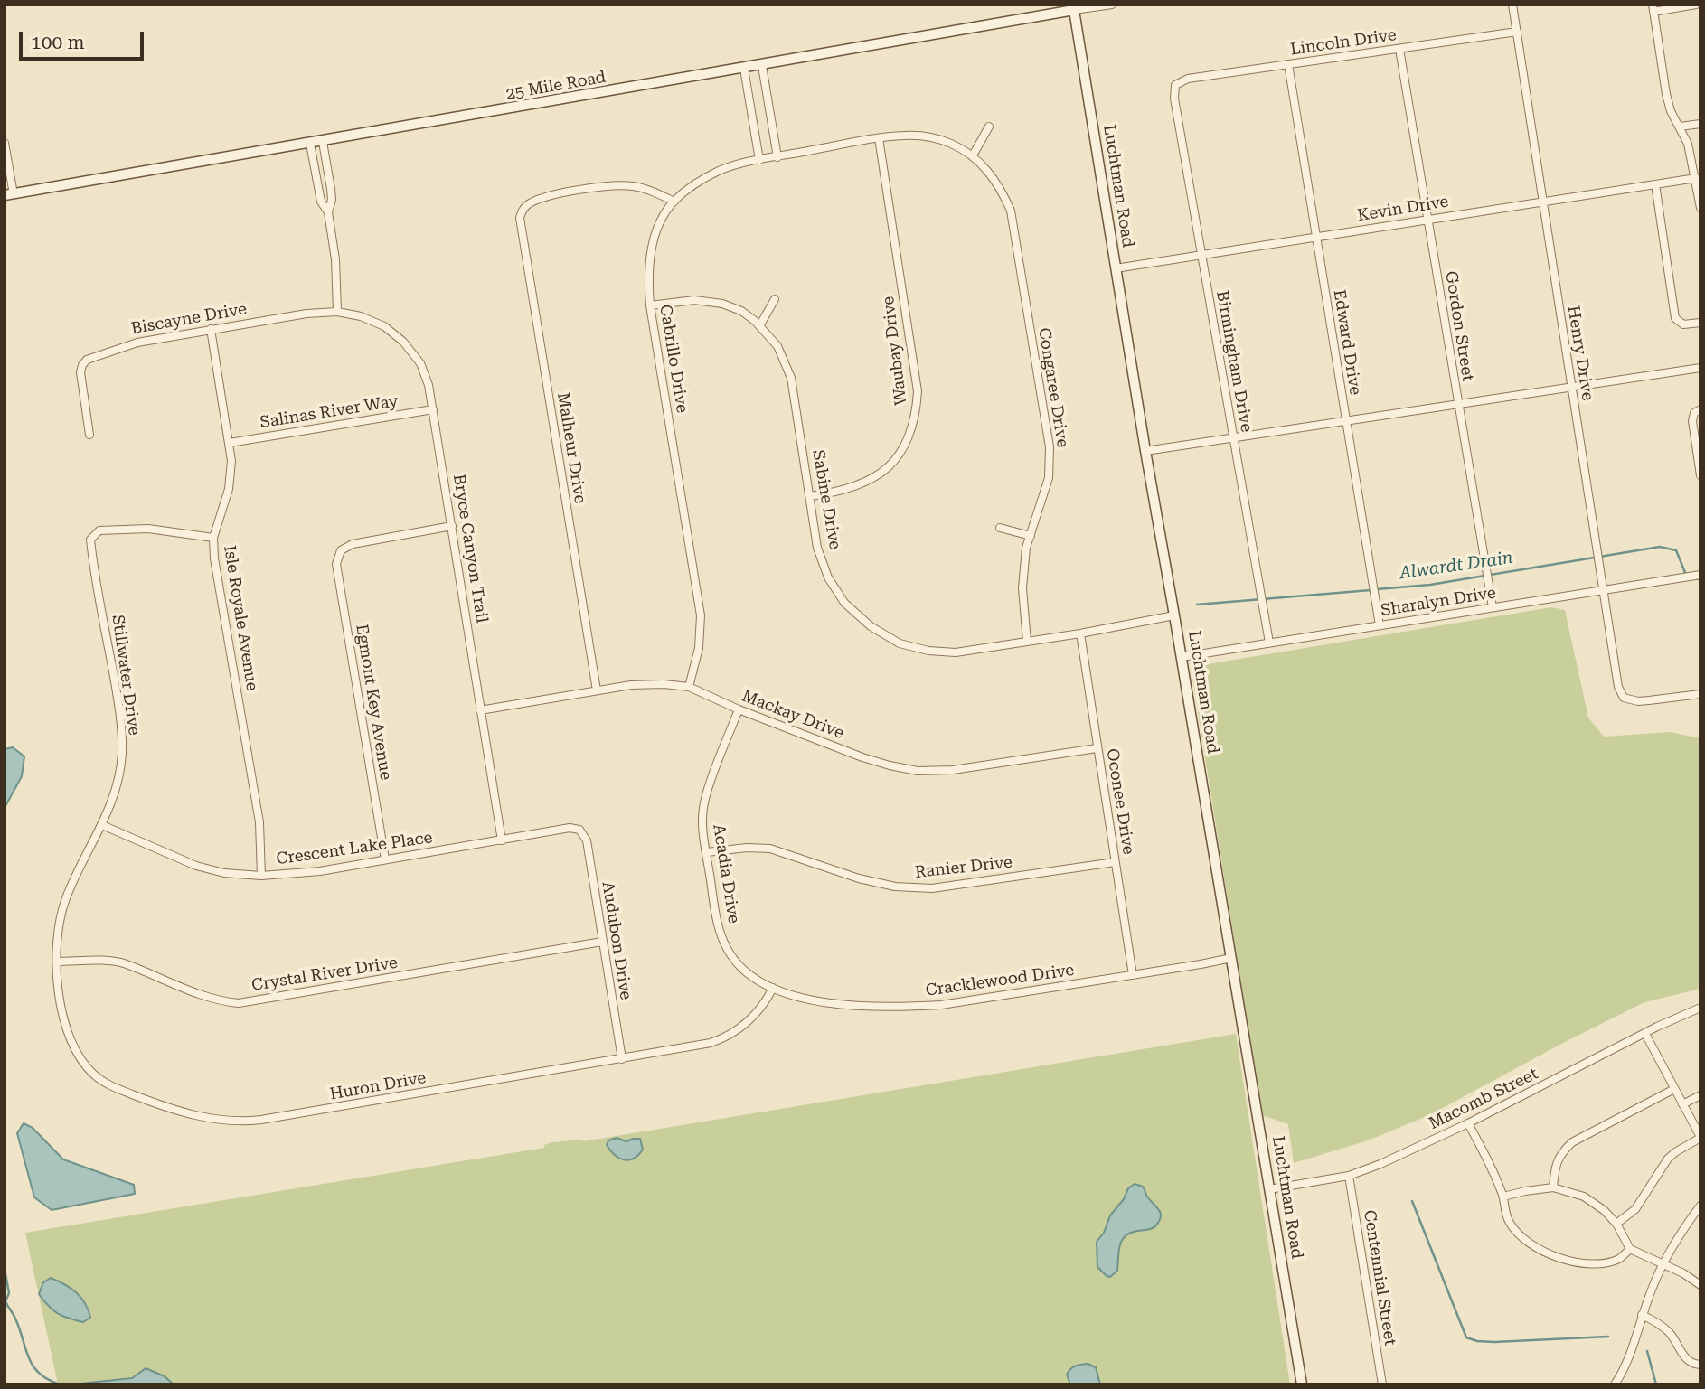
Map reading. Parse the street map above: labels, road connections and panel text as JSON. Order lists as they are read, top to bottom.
{
  "streets": {
    "street": [
      "Lincoln Drive",
      "25 Mile Road",
      "Luchtman Road",
      "Kevin Drive",
      "Biscayne Drive",
      "Gordon Street",
      "Edward Drive",
      "Waubay Drive",
      "Henry Drive",
      "Cabrillo Drive",
      "Birmingham Drive",
      "Congaree Drive",
      "Salinas River Way",
      "Malheur Drive",
      "Sabine Drive",
      "Bryce Canyon Trail",
      "Sharalyn Drive",
      "Isle Royale Avenue",
      "Stillwater Drive",
      "Egmont Key Avenue",
      "Mackay Drive",
      "Oconee Drive",
      "Crescent Lake Place",
      "Ranier Drive",
      "Acadia Drive",
      "Audubon Drive",
      "Crystal River Drive",
      "Cracklewood Drive",
      "Huron Drive",
      "Macomb Street",
      "Centennial Street"
    ]
  },
  "crossings": [
    ["Lincoln Drive", "Gordon Street"],
    ["Lincoln Drive", "Edward Drive"],
    ["Lincoln Drive", "Henry Drive"],
    ["Lincoln Drive", "Birmingham Drive"],
    ["25 Mile Road", "Luchtman Road"],
    ["Luchtman Road", "Kevin Drive"],
    ["Luchtman Road", "Sabine Drive"],
    ["Luchtman Road", "Sharalyn Drive"],
    ["Luchtman Road", "Cracklewood Drive"],
    ["Luchtman Road", "Macomb Street"],
    ["Kevin Drive", "Gordon Street"],
    ["Kevin Drive", "Edward Drive"],
    ["Kevin Drive", "Henry Drive"],
    ["Kevin Drive", "Birmingham Drive"],
    ["Biscayne Drive", "Bryce Canyon Trail"],
    ["Biscayne Drive", "Isle Royale Avenue"],
    ["Gordon Street", "Sharalyn Drive"],
    ["Edward Drive", "Sharalyn Drive"],
    ["Waubay Drive", "Cabrillo Drive"],
    ["Waubay Drive", "Sabine Drive"],
    ["Henry Drive", "Sharalyn Drive"],
    ["Cabrillo Drive", "Congaree Drive"],
    ["Cabrillo Drive", "Malheur Drive"],
    ["Cabrillo Drive", "Sabine Drive"],
    ["Cabrillo Drive", "Mackay Drive"],
    ["Birmingham Drive", "Sharalyn Drive"],
    ["Congaree Drive", "Sabine Drive"],
    ["Salinas River Way", "Bryce Canyon Trail"],
    ["Salinas River Way", "Isle Royale Avenue"],
    ["Malheur Drive", "Mackay Drive"],
    ["Sabine Drive", "Oconee Drive"],
    ["Bryce Canyon Trail", "Egmont Key Avenue"],
    ["Bryce Canyon Trail", "Mackay Drive"],
    ["Bryce Canyon Trail", "Crescent Lake Place"],
    ["Isle Royale Avenue", "Stillwater Drive"],
    ["Isle Royale Avenue", "Crescent Lake Place"],
    ["Stillwater Drive", "Crescent Lake Place"],
    ["Stillwater Drive", "Crystal River Drive"],
    ["Stillwater Drive", "Huron Drive"],
    ["Egmont Key Avenue", "Crescent Lake Place"],
    ["Mackay Drive", "Oconee Drive"],
    ["Mackay Drive", "Acadia Drive"],
    ["Oconee Drive", "Ranier Drive"],
    ["Oconee Drive", "Cracklewood Drive"],
    ["Crescent Lake Place", "Audubon Drive"],
    ["Ranier Drive", "Acadia Drive"],
    ["Acadia Drive", "Cracklewood Drive"],
    ["Acadia Drive", "Huron Drive"],
    ["Audubon Drive", "Crystal River Drive"],
    ["Audubon Drive", "Huron Drive"],
    ["Crystal River Drive", "Huron Drive"],
    ["Cracklewood Drive", "Huron Drive"],
    ["Macomb Street", "Centennial Street"]
  ],
  "water": ["Alwardt Drain"],
  "scale_bar": "100 m"
}
